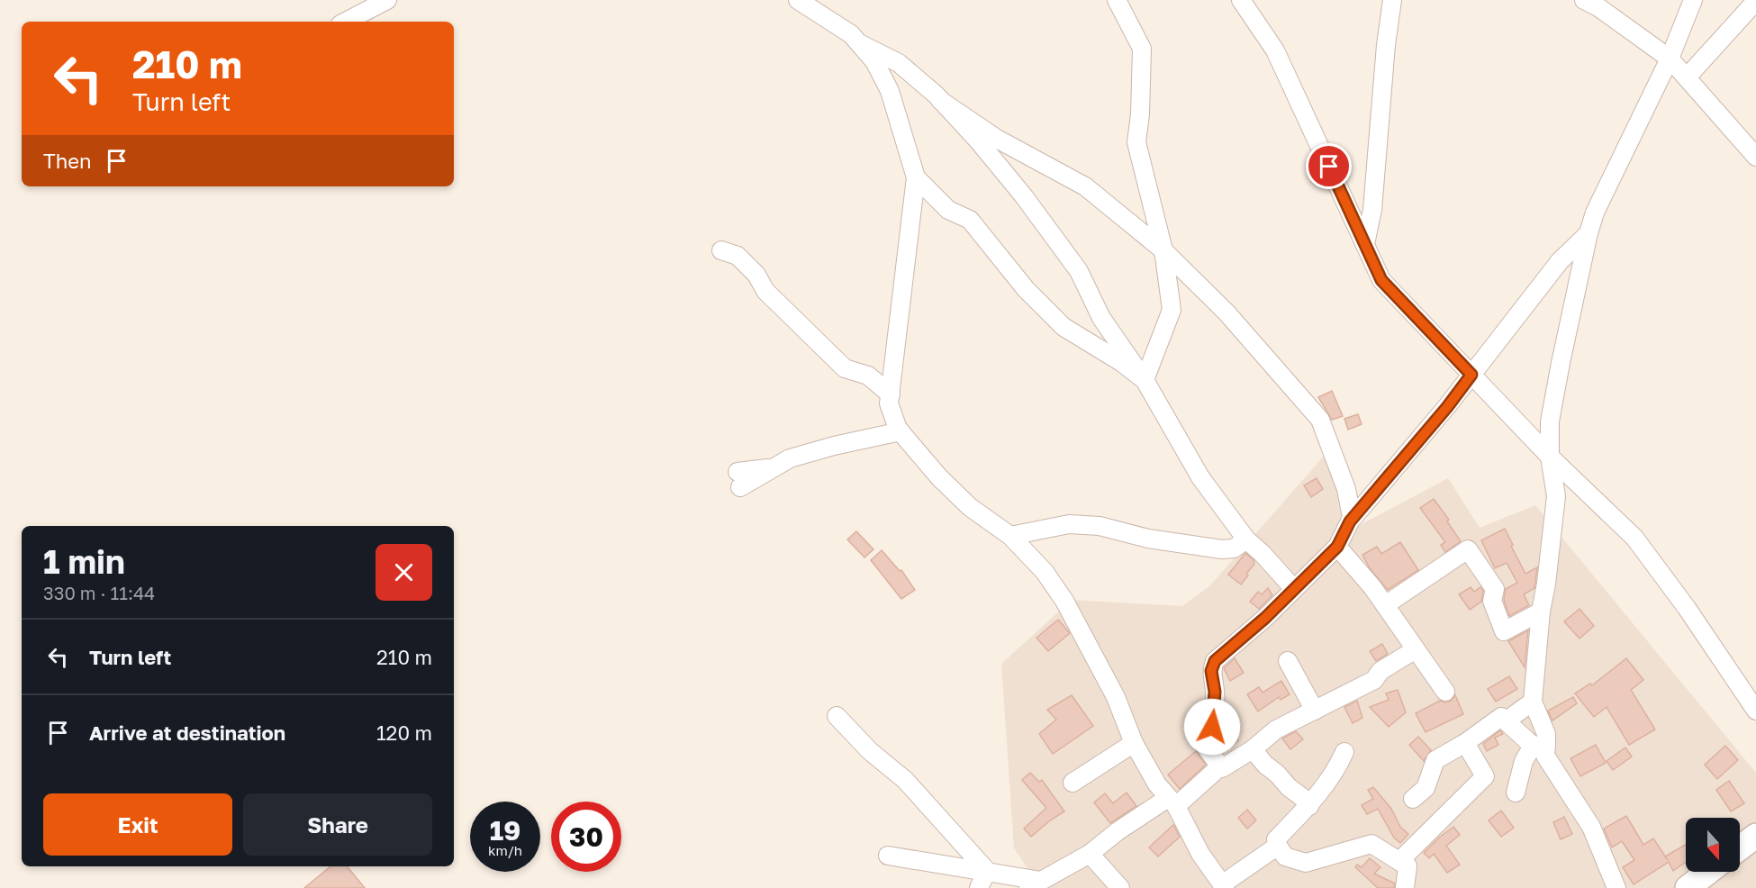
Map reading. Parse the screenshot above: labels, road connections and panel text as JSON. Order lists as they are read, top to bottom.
{
  "north": "bottom",
  "page": {
    "turn": ["210 m", "Turn left"],
    "then": "Then",
    "heading": ["1 min", "330 m · 11:44"],
    "list": [
      {
        "name": "Turn left",
        "value": "210 m"
      },
      {
        "name": "Arrive at destination",
        "value": "120 m"
      }
    ],
    "buttons": ["Exit", "Share"],
    "speed": "19 km/h",
    "limit": "30"
  }
}
